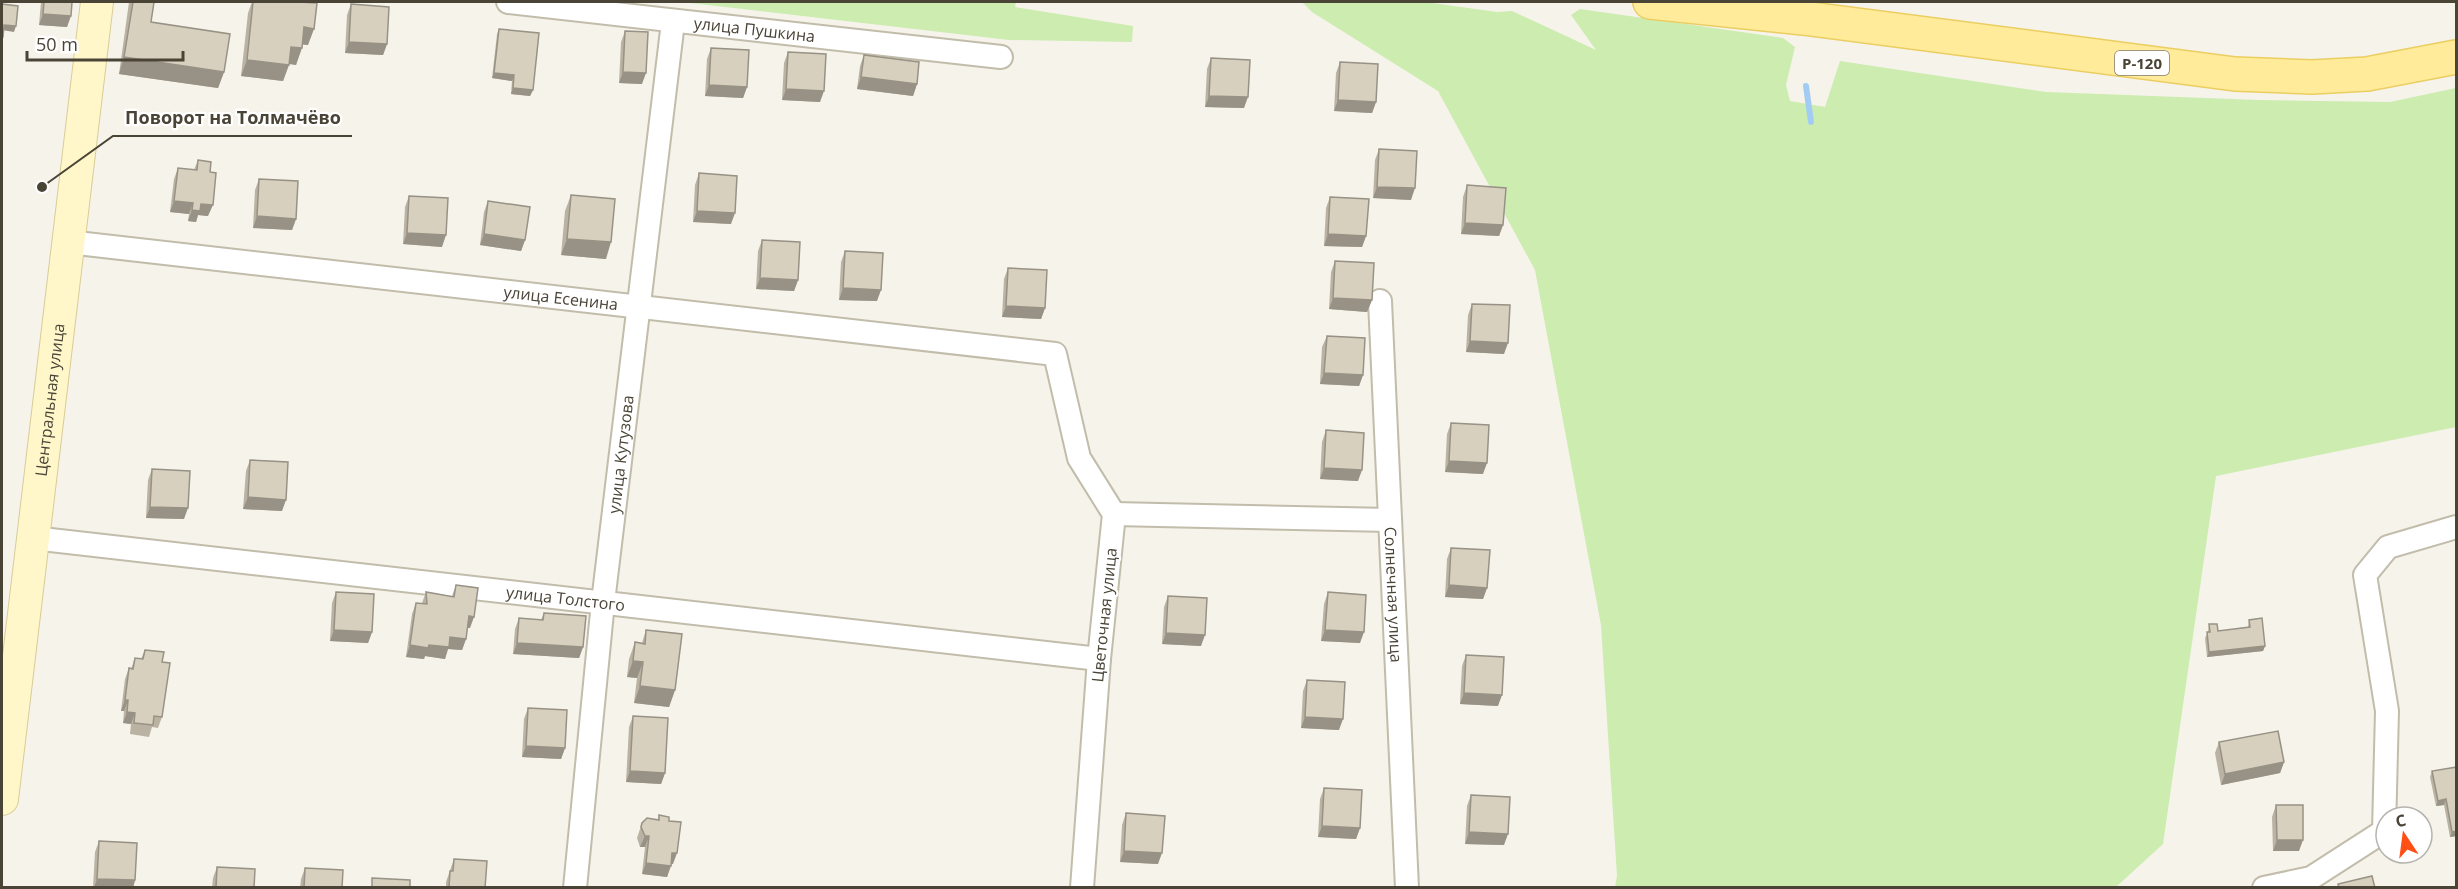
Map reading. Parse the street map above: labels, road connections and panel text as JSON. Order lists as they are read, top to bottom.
{
  "streets": {
    "main road": ["Р-120"],
    "street": [
      "улица Пушкина",
      "улица Есенина",
      "Центральная улица",
      "улица Кутузова",
      "Солнечная улица",
      "улица Толстого",
      "Цветочная улица"
    ]
  },
  "crossings": [
    ["улица Пушкина", "улица Кутузова"],
    ["улица Есенина", "Центральная улица"],
    ["улица Есенина", "улица Кутузова"],
    ["улица Есенина", "Цветочная улица"],
    ["Центральная улица", "улица Толстого"],
    ["улица Кутузова", "улица Толстого"],
    ["улица Толстого", "Цветочная улица"]
  ],
  "places": ["Поворот на Толмачёво"],
  "scale_bar": "50 m",
  "north": "top"
}
